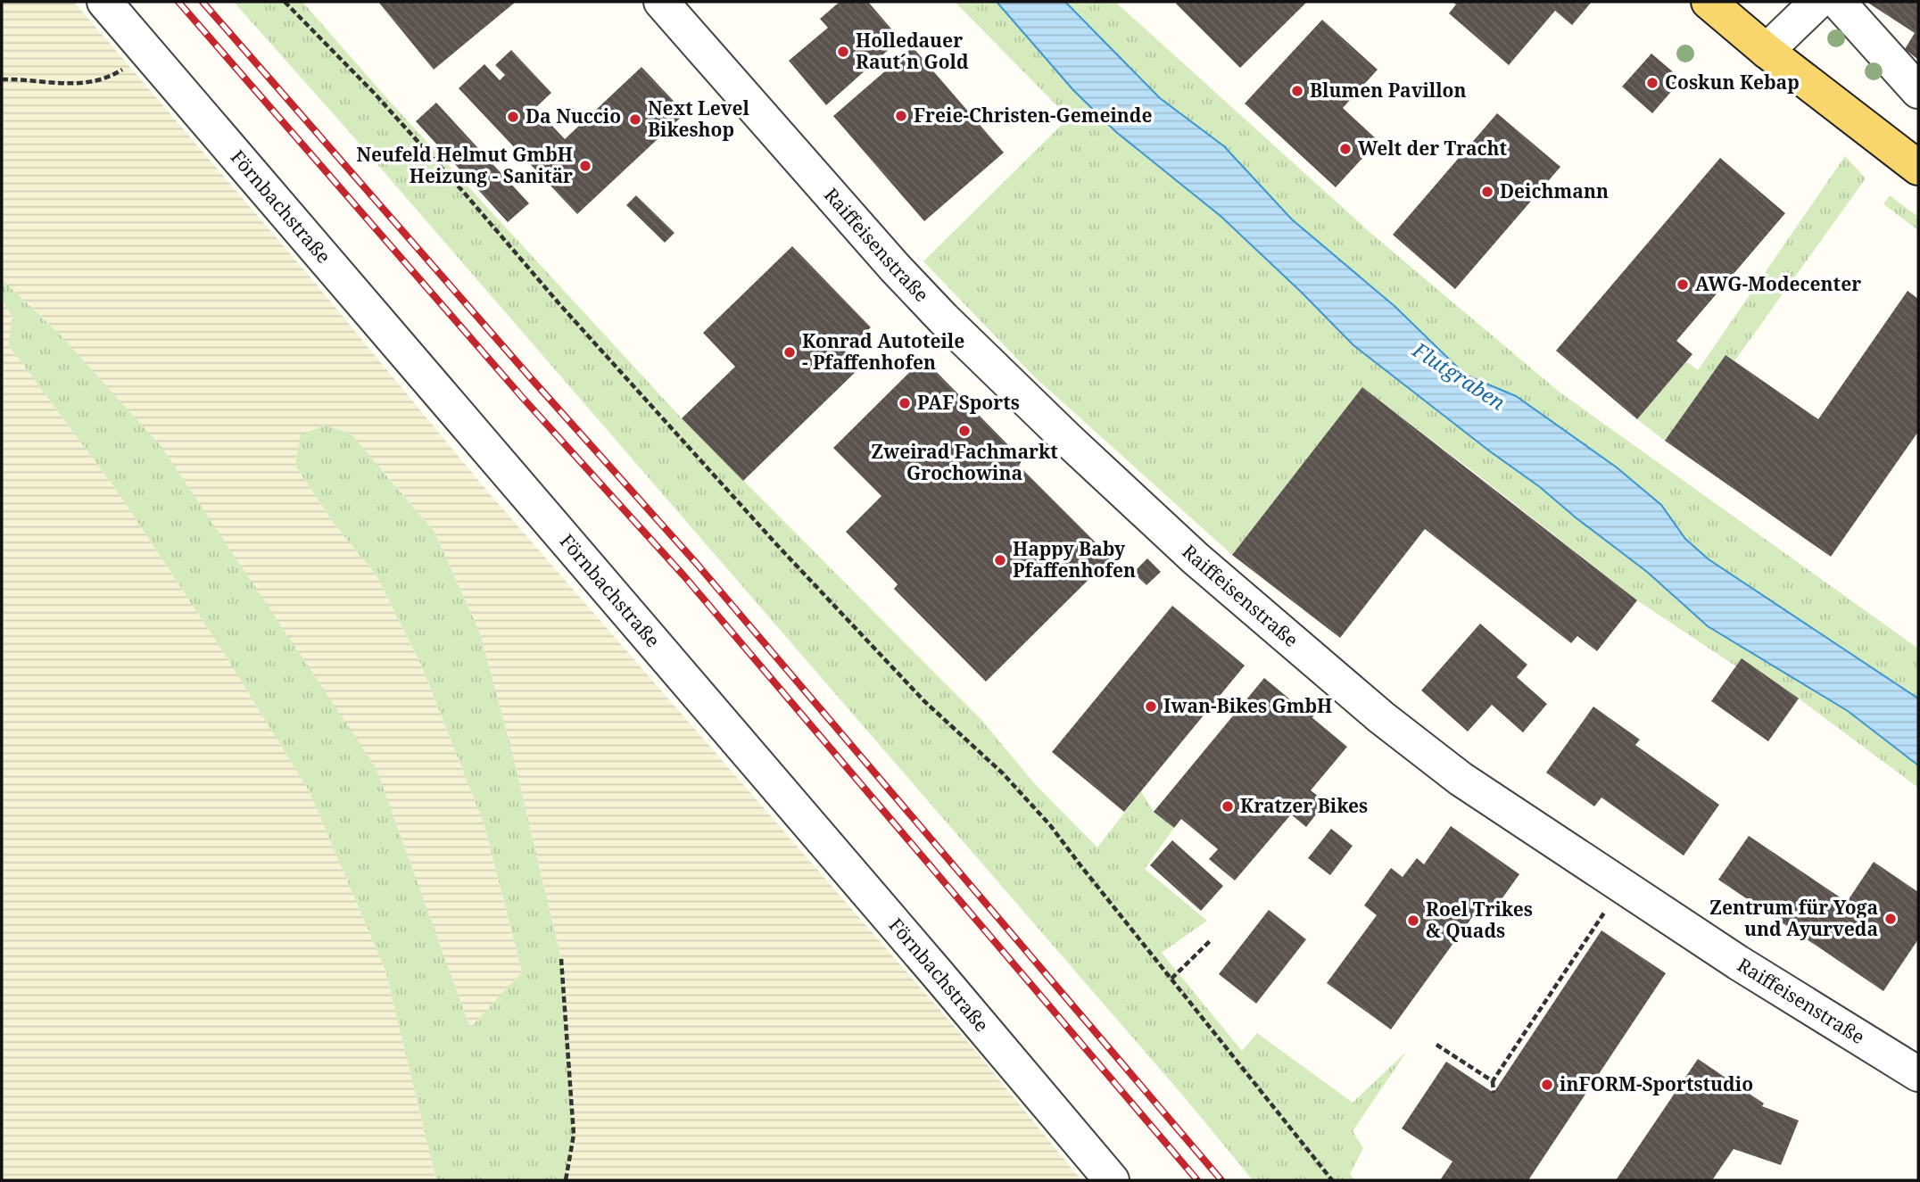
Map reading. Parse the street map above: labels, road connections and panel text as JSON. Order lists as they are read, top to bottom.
{
  "streets": {
    "street": ["Förnbachstraße", "Raiffeisenstraße"]
  },
  "water": ["Flutgraben"],
  "places": [
    "Holledauer Raut´n Gold",
    "Coskun Kebap",
    "Blumen Pavillon",
    "Freie-Christen-Gemeinde",
    "Da Nuccio",
    "Next Level Bikeshop",
    "Welt der Tracht",
    "Neufeld Helmut GmbH Heizung - Sanitär",
    "Deichmann",
    "AWG-Modecenter",
    "Konrad Autoteile - Pfaffenhofen",
    "PAF Sports",
    "Zweirad Fachmarkt Grochowina",
    "Happy Baby Pfaffenhofen",
    "Iwan-Bikes GmbH",
    "Kratzer Bikes",
    "Zentrum für Yoga und Ayurveda",
    "Roel Trikes & Quads",
    "inFORM-Sportstudio"
  ]
}
